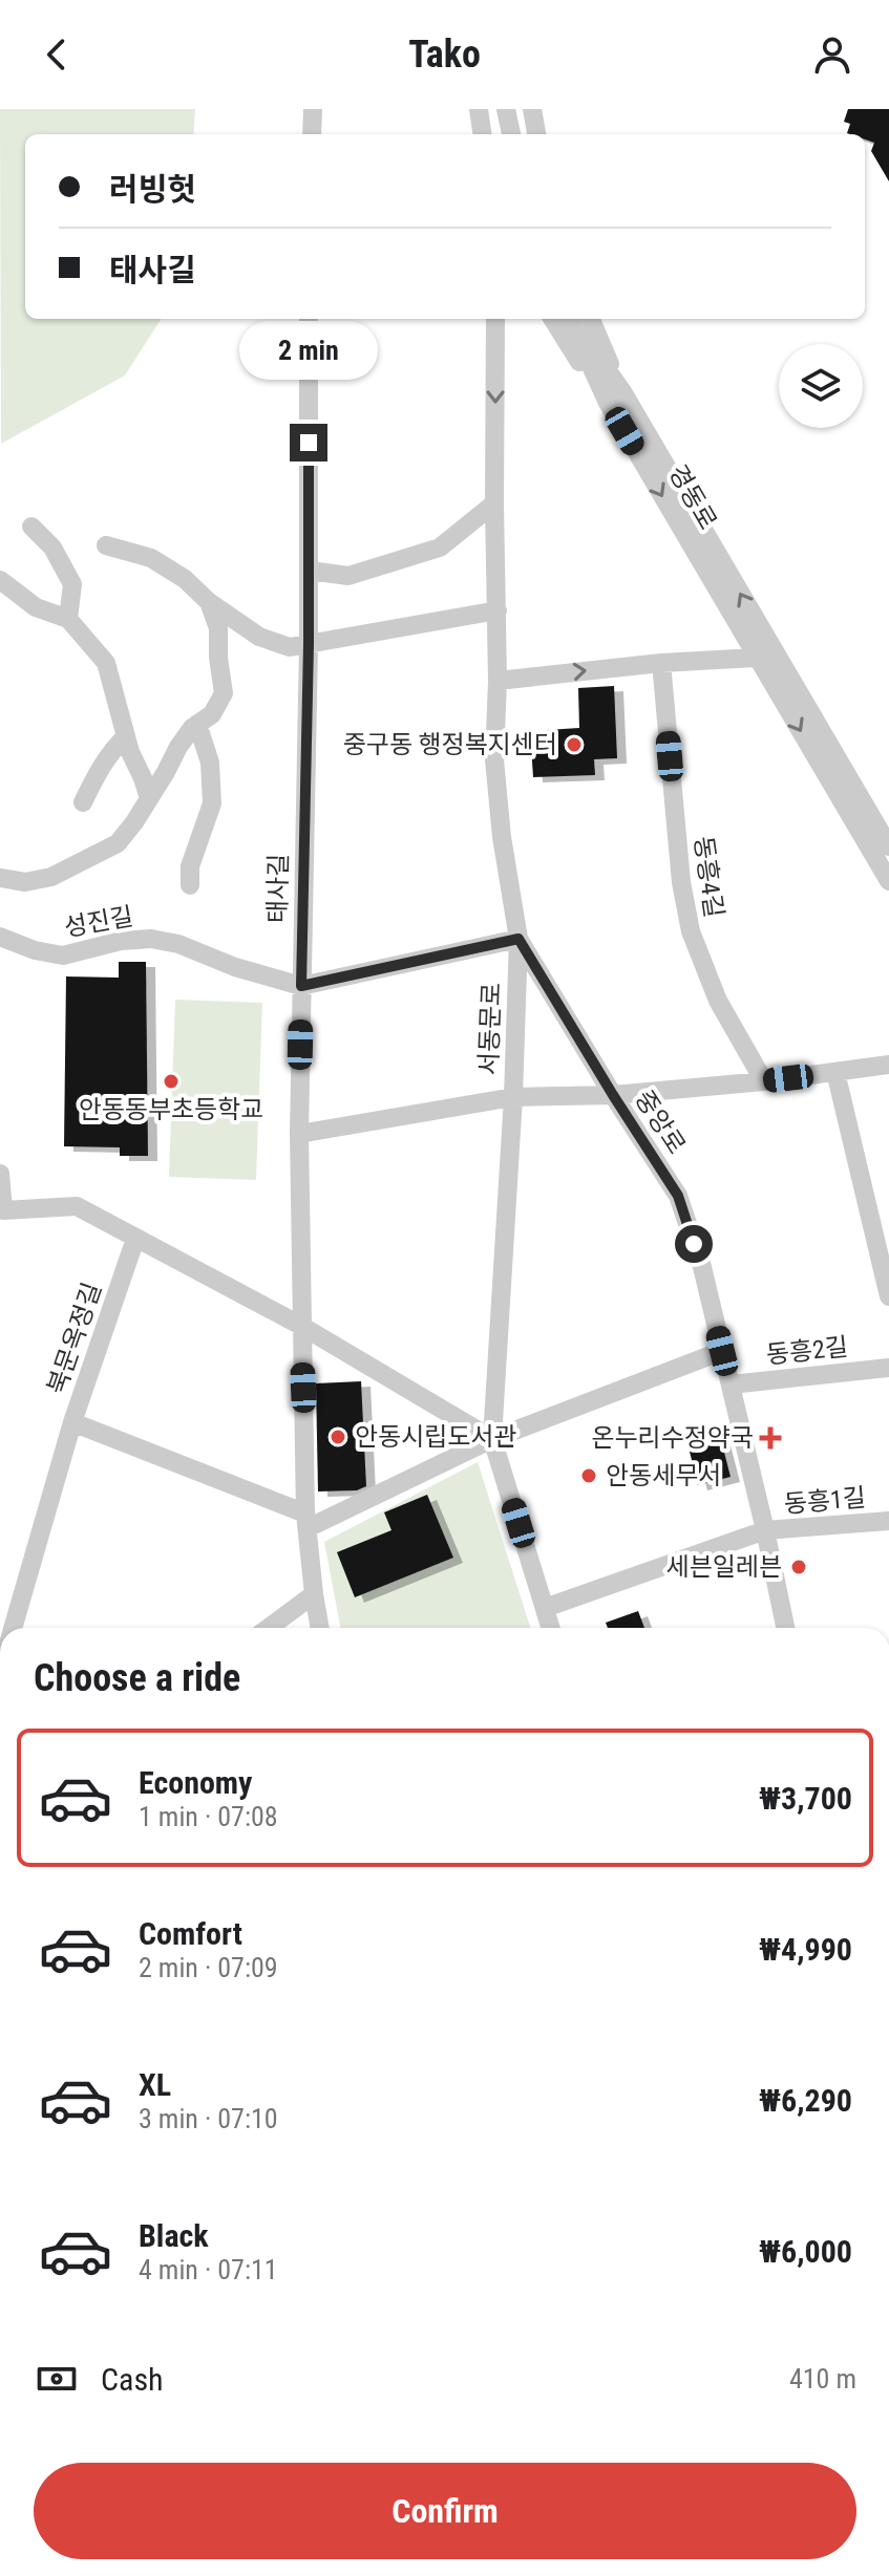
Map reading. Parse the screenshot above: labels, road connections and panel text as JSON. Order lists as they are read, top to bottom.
{
  "streets": {
    "street": [
      "경동로",
      "동흥4길",
      "태사길",
      "성진길",
      "서동문로",
      "중앙로",
      "북문옥정길",
      "동흥2길",
      "동흥1길"
    ]
  },
  "crossings": [
    ["태사길", "성진길"],
    ["서동문로", "중앙로"],
    ["중앙로", "동흥2길"],
    ["중앙로", "동흥1길"]
  ],
  "places": {
    "other": [
      "중구동 행정복지센터",
      "안동동부초등학교",
      "안동시립도서관",
      "안동세무서",
      "세븐일레븐"
    ],
    "health": ["온누리수정약국"]
  },
  "page": {
    "header": "Tako",
    "banner": ["러빙헛", "태사길"],
    "bubble": "2 min",
    "heading": "Choose a ride",
    "list": [
      {
        "name": "Economy",
        "note": "1 min · 07:08",
        "value": "₩3,700"
      },
      {
        "name": "Comfort",
        "note": "2 min · 07:09",
        "value": "₩4,990"
      },
      {
        "name": "XL",
        "note": "3 min · 07:10",
        "value": "₩6,290"
      },
      {
        "name": "Black",
        "note": "4 min · 07:11",
        "value": "₩6,000"
      }
    ],
    "pay": ["Cash", "410 m"],
    "buttons": "Confirm"
  }
}
